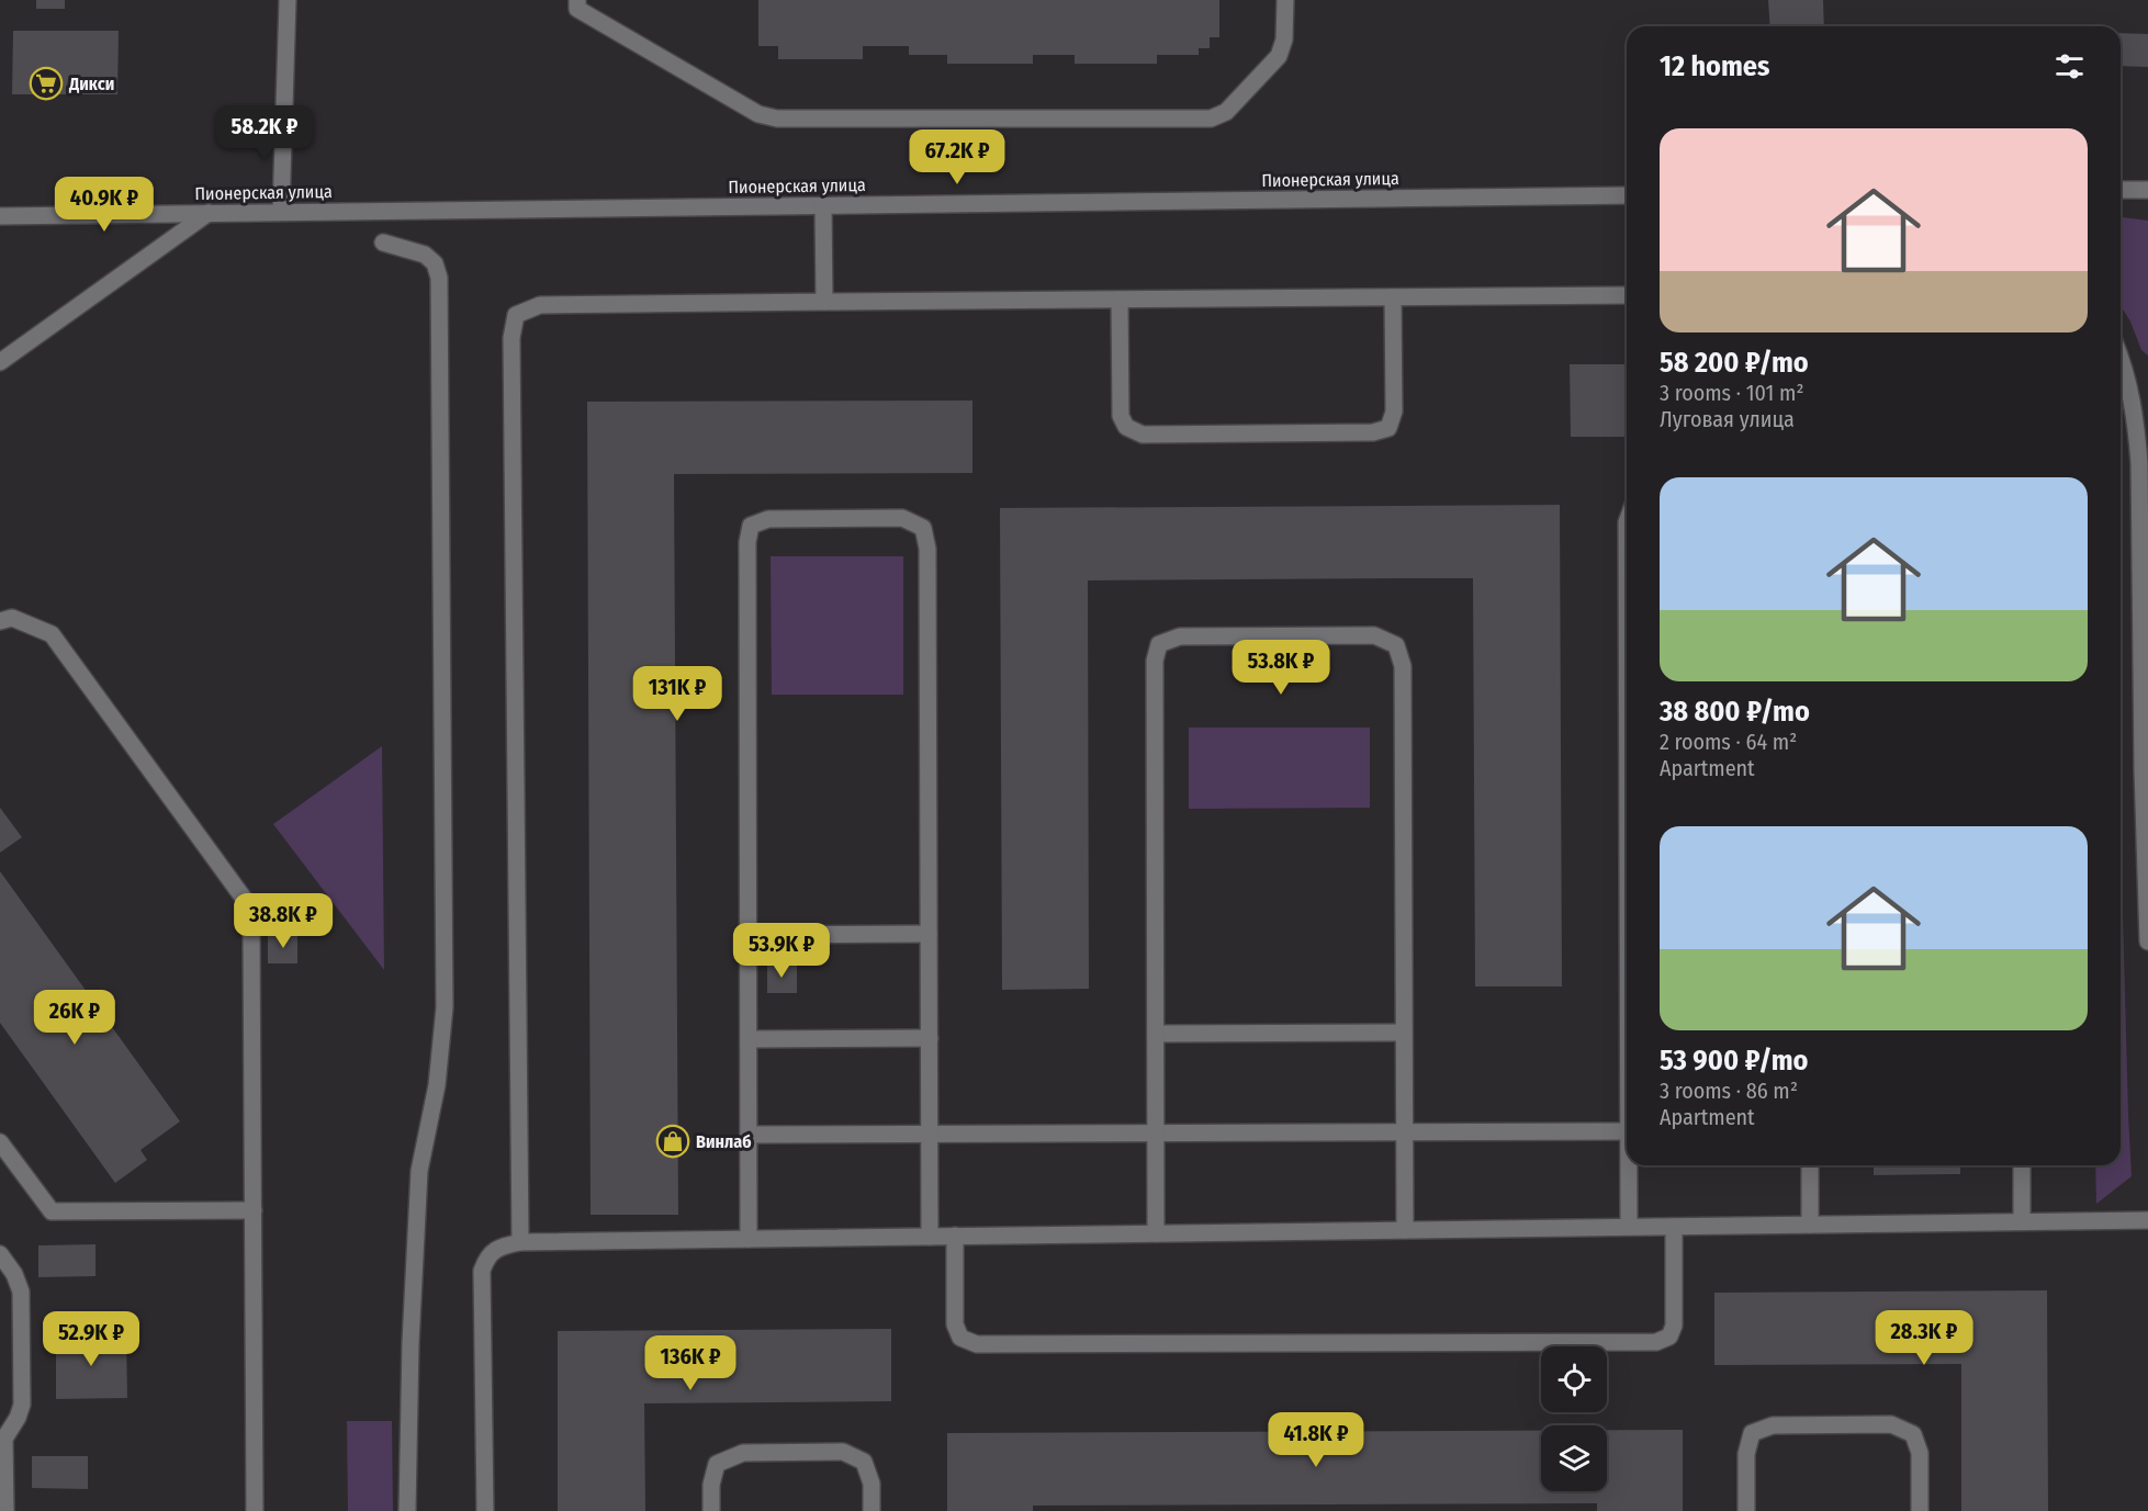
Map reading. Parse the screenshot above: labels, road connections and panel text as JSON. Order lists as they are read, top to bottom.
{
  "streets": {
    "street": ["Пионерская улица"]
  },
  "places": {
    "supermarket": ["Дикси"],
    "shop": ["Винлаб"]
  },
  "page": {
    "heading": "12 homes",
    "price": [
      "58.2K ₽",
      "67.2K ₽",
      "40.9K ₽",
      "53.8K ₽",
      "131K ₽",
      "38.8K ₽",
      "53.9K ₽",
      "26K ₽",
      "28.3K ₽",
      "52.9K ₽",
      "136K ₽",
      "41.8K ₽"
    ],
    "list": [
      {
        "name": "58 200 ₽/mo",
        "note": "3 rooms · 101 m² · Луговая улица"
      },
      {
        "name": "38 800 ₽/mo",
        "note": "2 rooms · 64 m² · Apartment"
      },
      {
        "name": "53 900 ₽/mo",
        "note": "3 rooms · 86 m² · Apartment"
      }
    ]
  }
}
